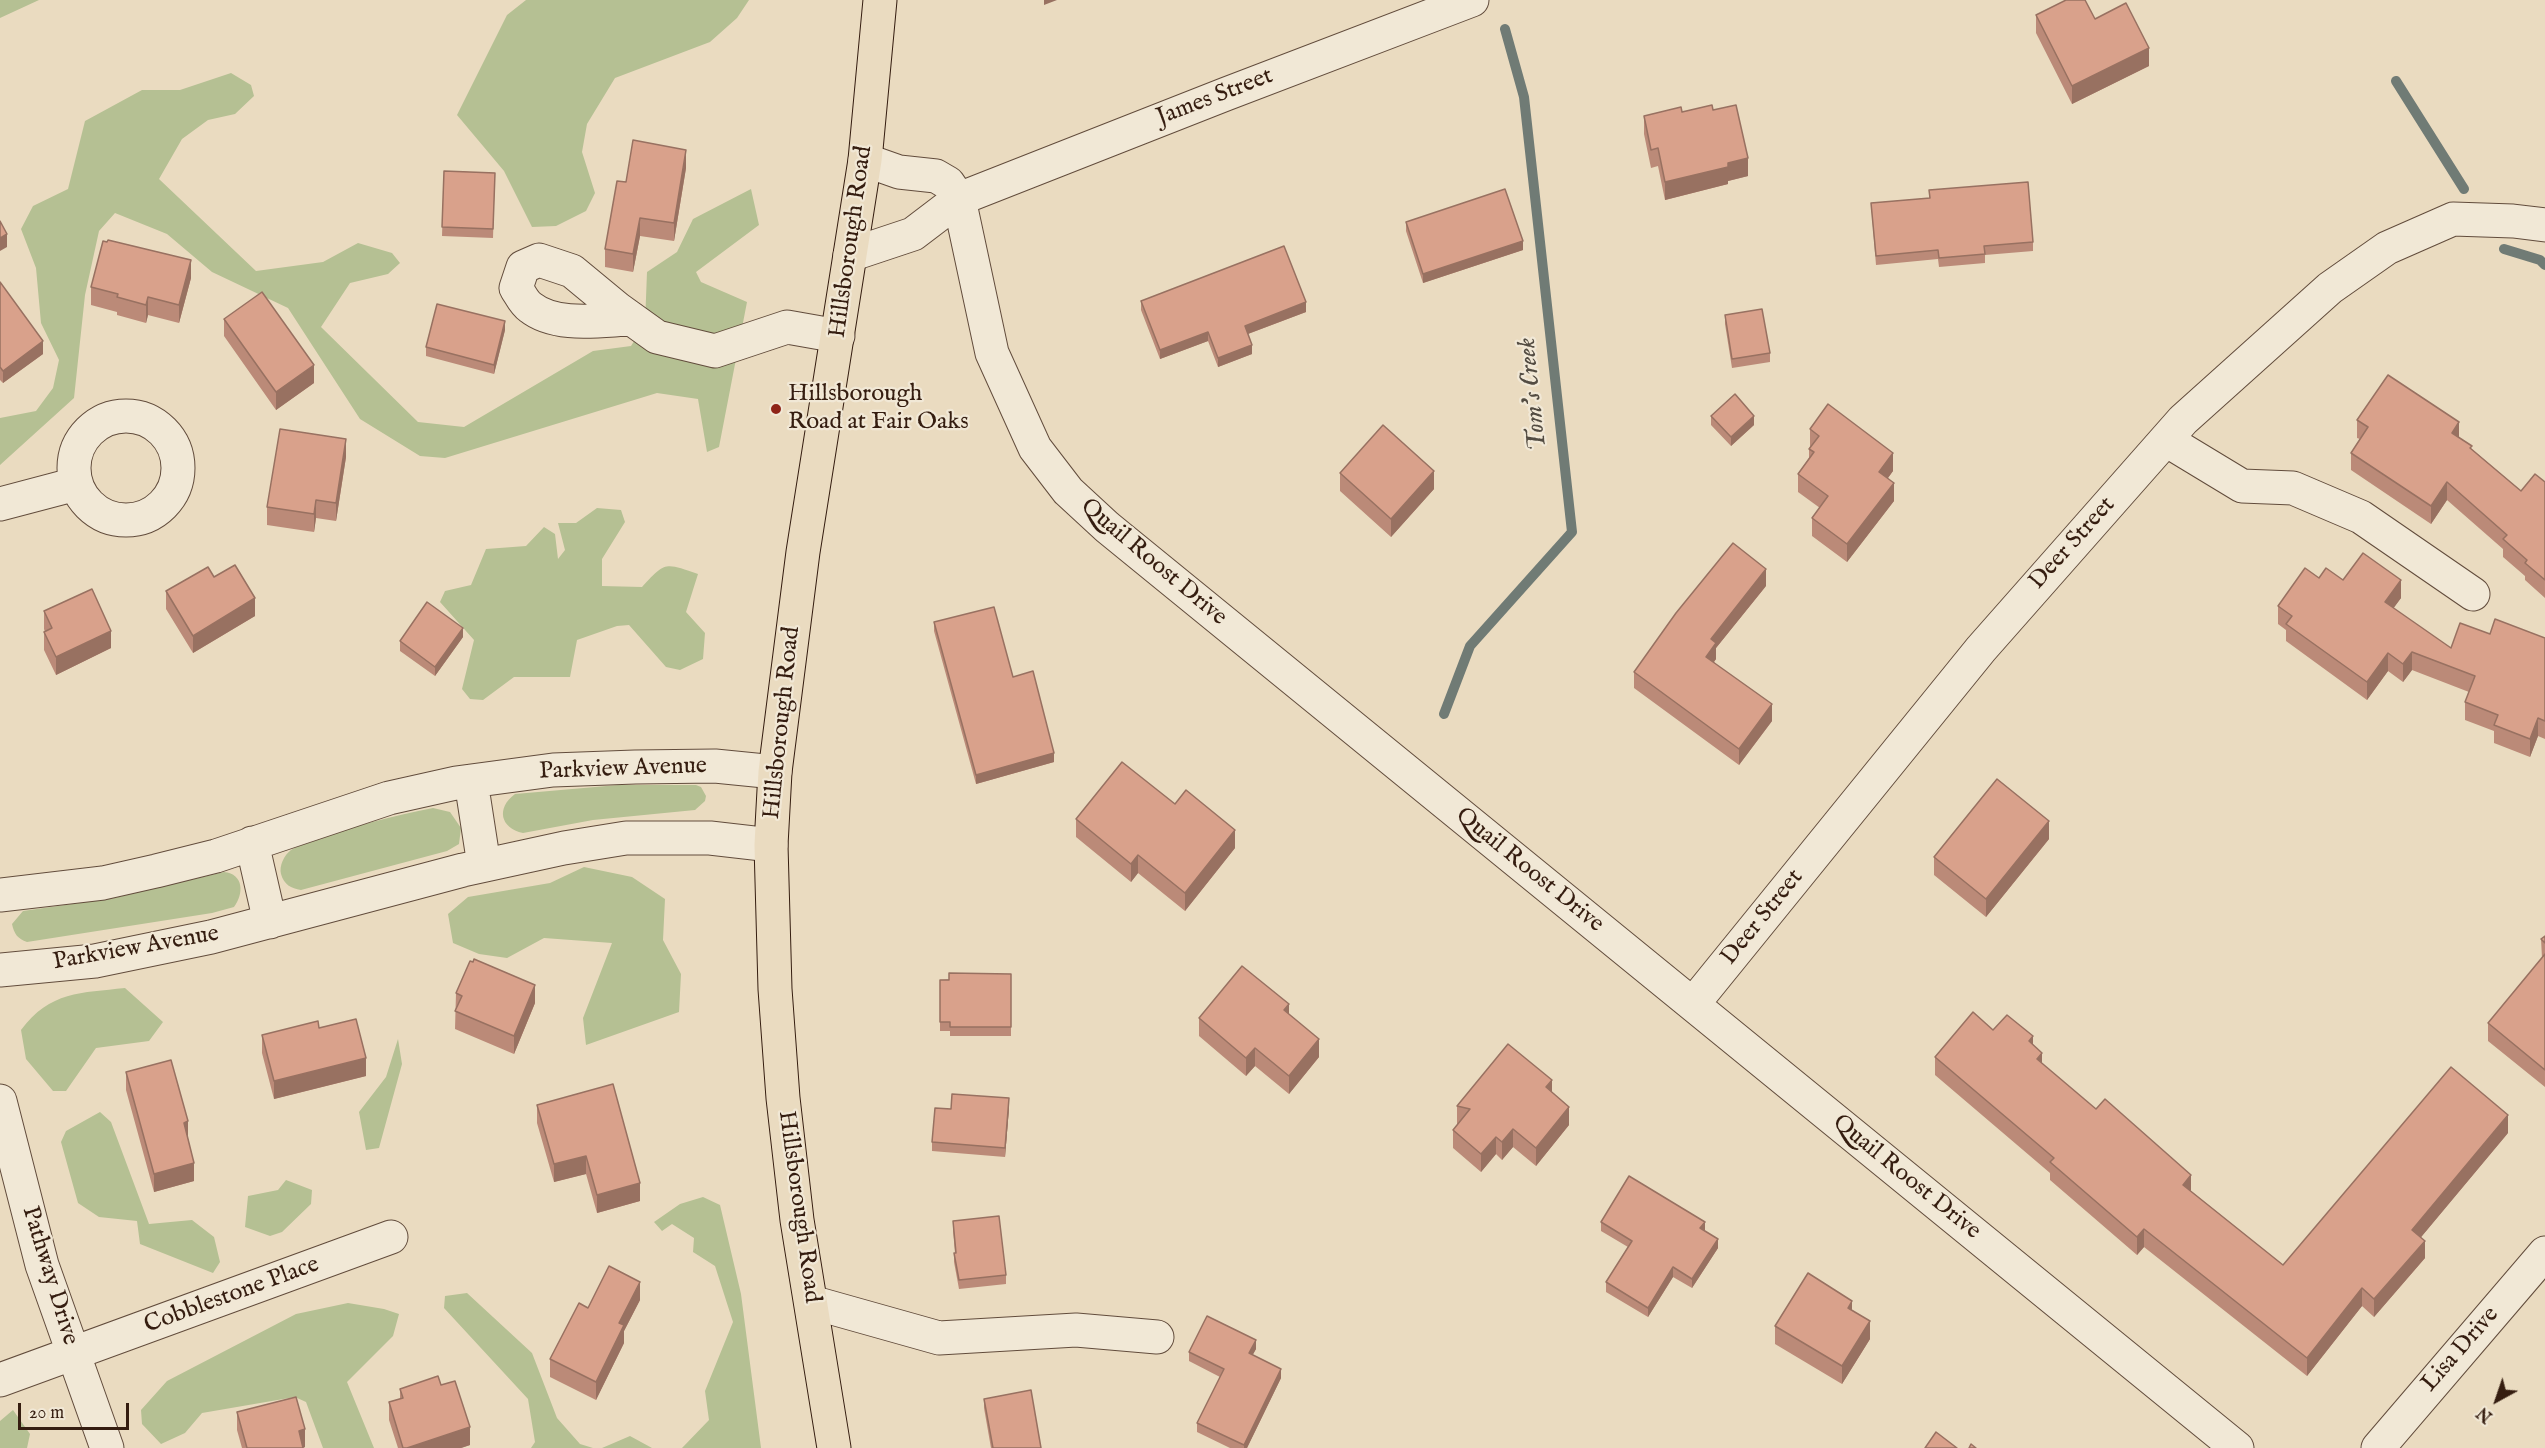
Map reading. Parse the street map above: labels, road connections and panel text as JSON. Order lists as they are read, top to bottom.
{
  "streets": {
    "main road": ["Hillsborough Road"],
    "street": [
      "James Street",
      "Deer Street",
      "Quail Roost Drive",
      "Parkview Avenue",
      "Pathway Drive",
      "Cobblestone Place",
      "Lisa Drive"
    ]
  },
  "crossings": [
    ["James Street", "Hillsborough Road"],
    ["James Street", "Quail Roost Drive"],
    ["Hillsborough Road", "Parkview Avenue"],
    ["Deer Street", "Quail Roost Drive"],
    ["Pathway Drive", "Cobblestone Place"]
  ],
  "water": ["Tom's Creek"],
  "places": ["Hillsborough Road at Fair Oaks"],
  "scale_bar": "20 m",
  "north": "bottom left"
}
